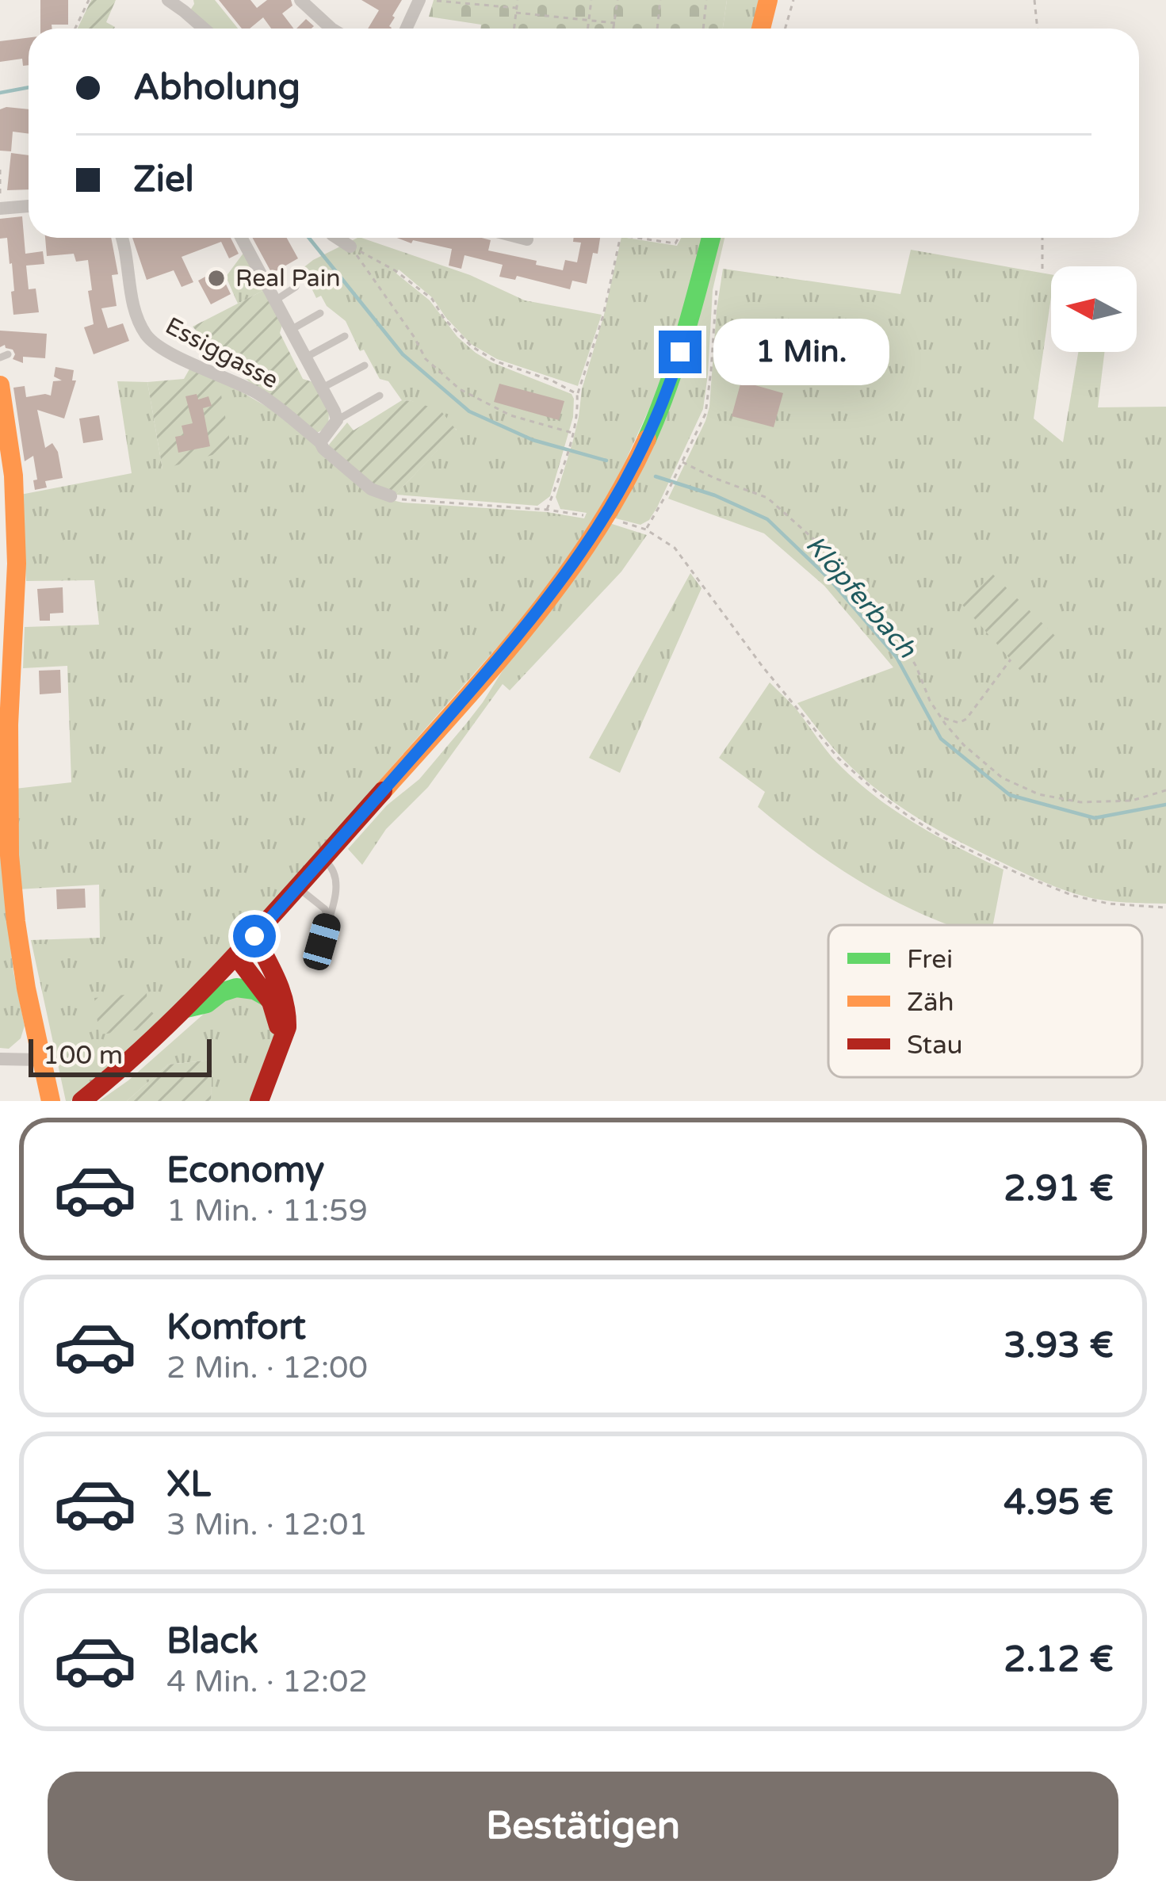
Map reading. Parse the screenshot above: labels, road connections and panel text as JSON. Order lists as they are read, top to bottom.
{
  "streets": {
    "street": ["Essiggasse"]
  },
  "water": ["Klöpferbach"],
  "places": ["Real Pain"],
  "legend": ["Frei", "Zäh", "Stau"],
  "scale_bar": "100 m",
  "north": "left",
  "page": {
    "banner": ["Abholung", "Ziel"],
    "bubble": "1 Min.",
    "scale": "100 m",
    "list": [
      {
        "name": "Economy",
        "note": "1 Min. · 11:59",
        "value": "2.91 €"
      },
      {
        "name": "Komfort",
        "note": "2 Min. · 12:00",
        "value": "3.93 €"
      },
      {
        "name": "XL",
        "note": "3 Min. · 12:01",
        "value": "4.95 €"
      },
      {
        "name": "Black",
        "note": "4 Min. · 12:02",
        "value": "2.12 €"
      }
    ],
    "buttons": "Bestätigen"
  }
}
